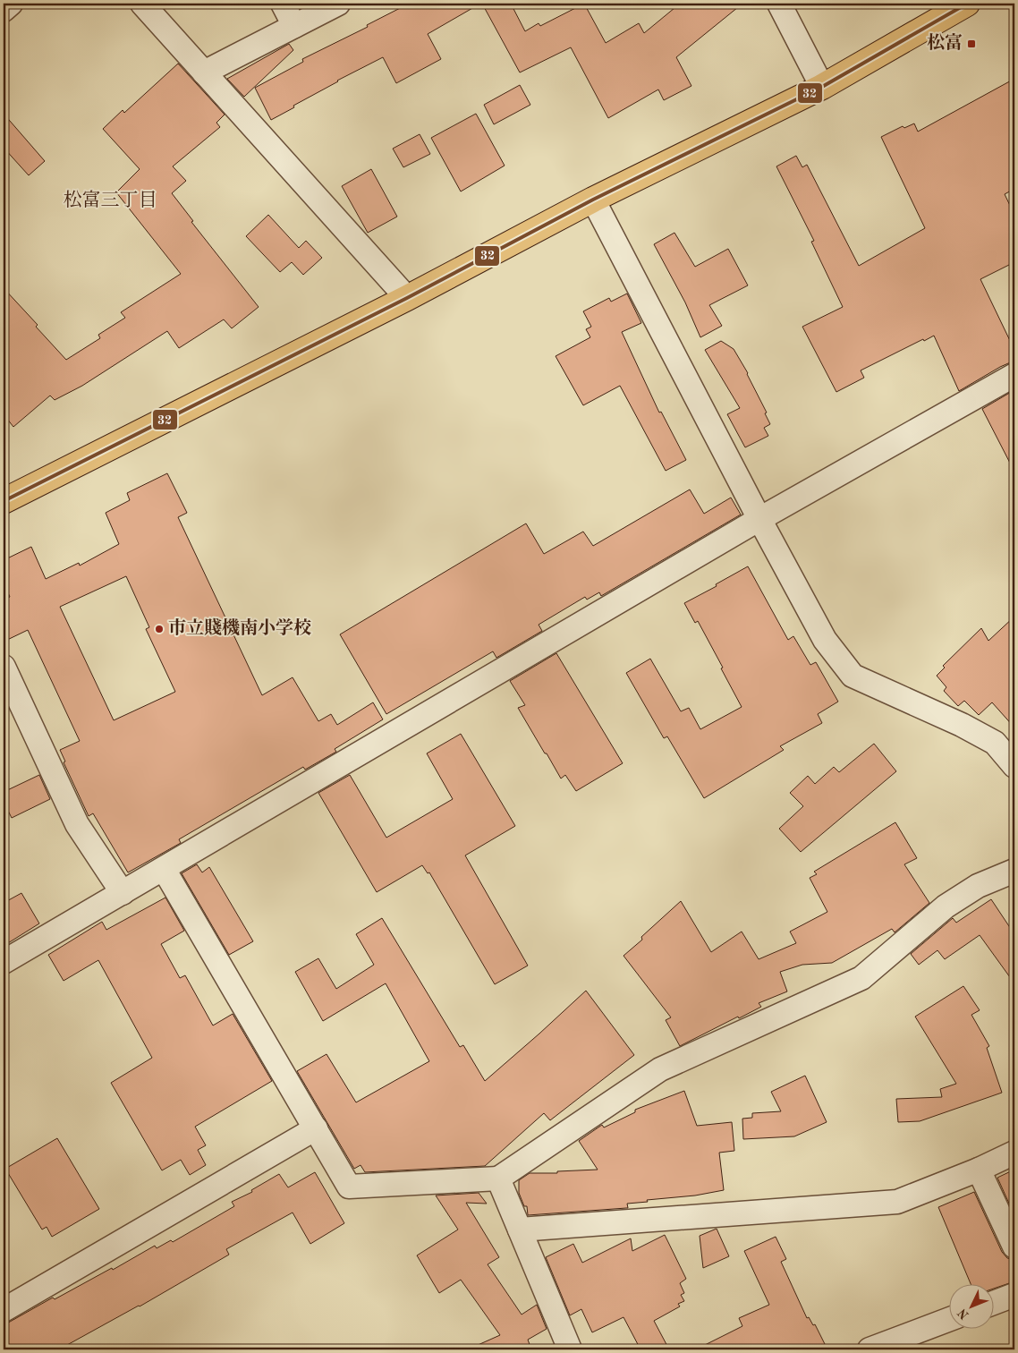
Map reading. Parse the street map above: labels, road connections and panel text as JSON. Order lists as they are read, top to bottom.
{
  "districts": ["松富三丁目"],
  "places": {
    "transit": ["松富"],
    "other": ["市立賤機南小学校"]
  },
  "lines": ["transit line 32"],
  "north": "bottom left"
}
